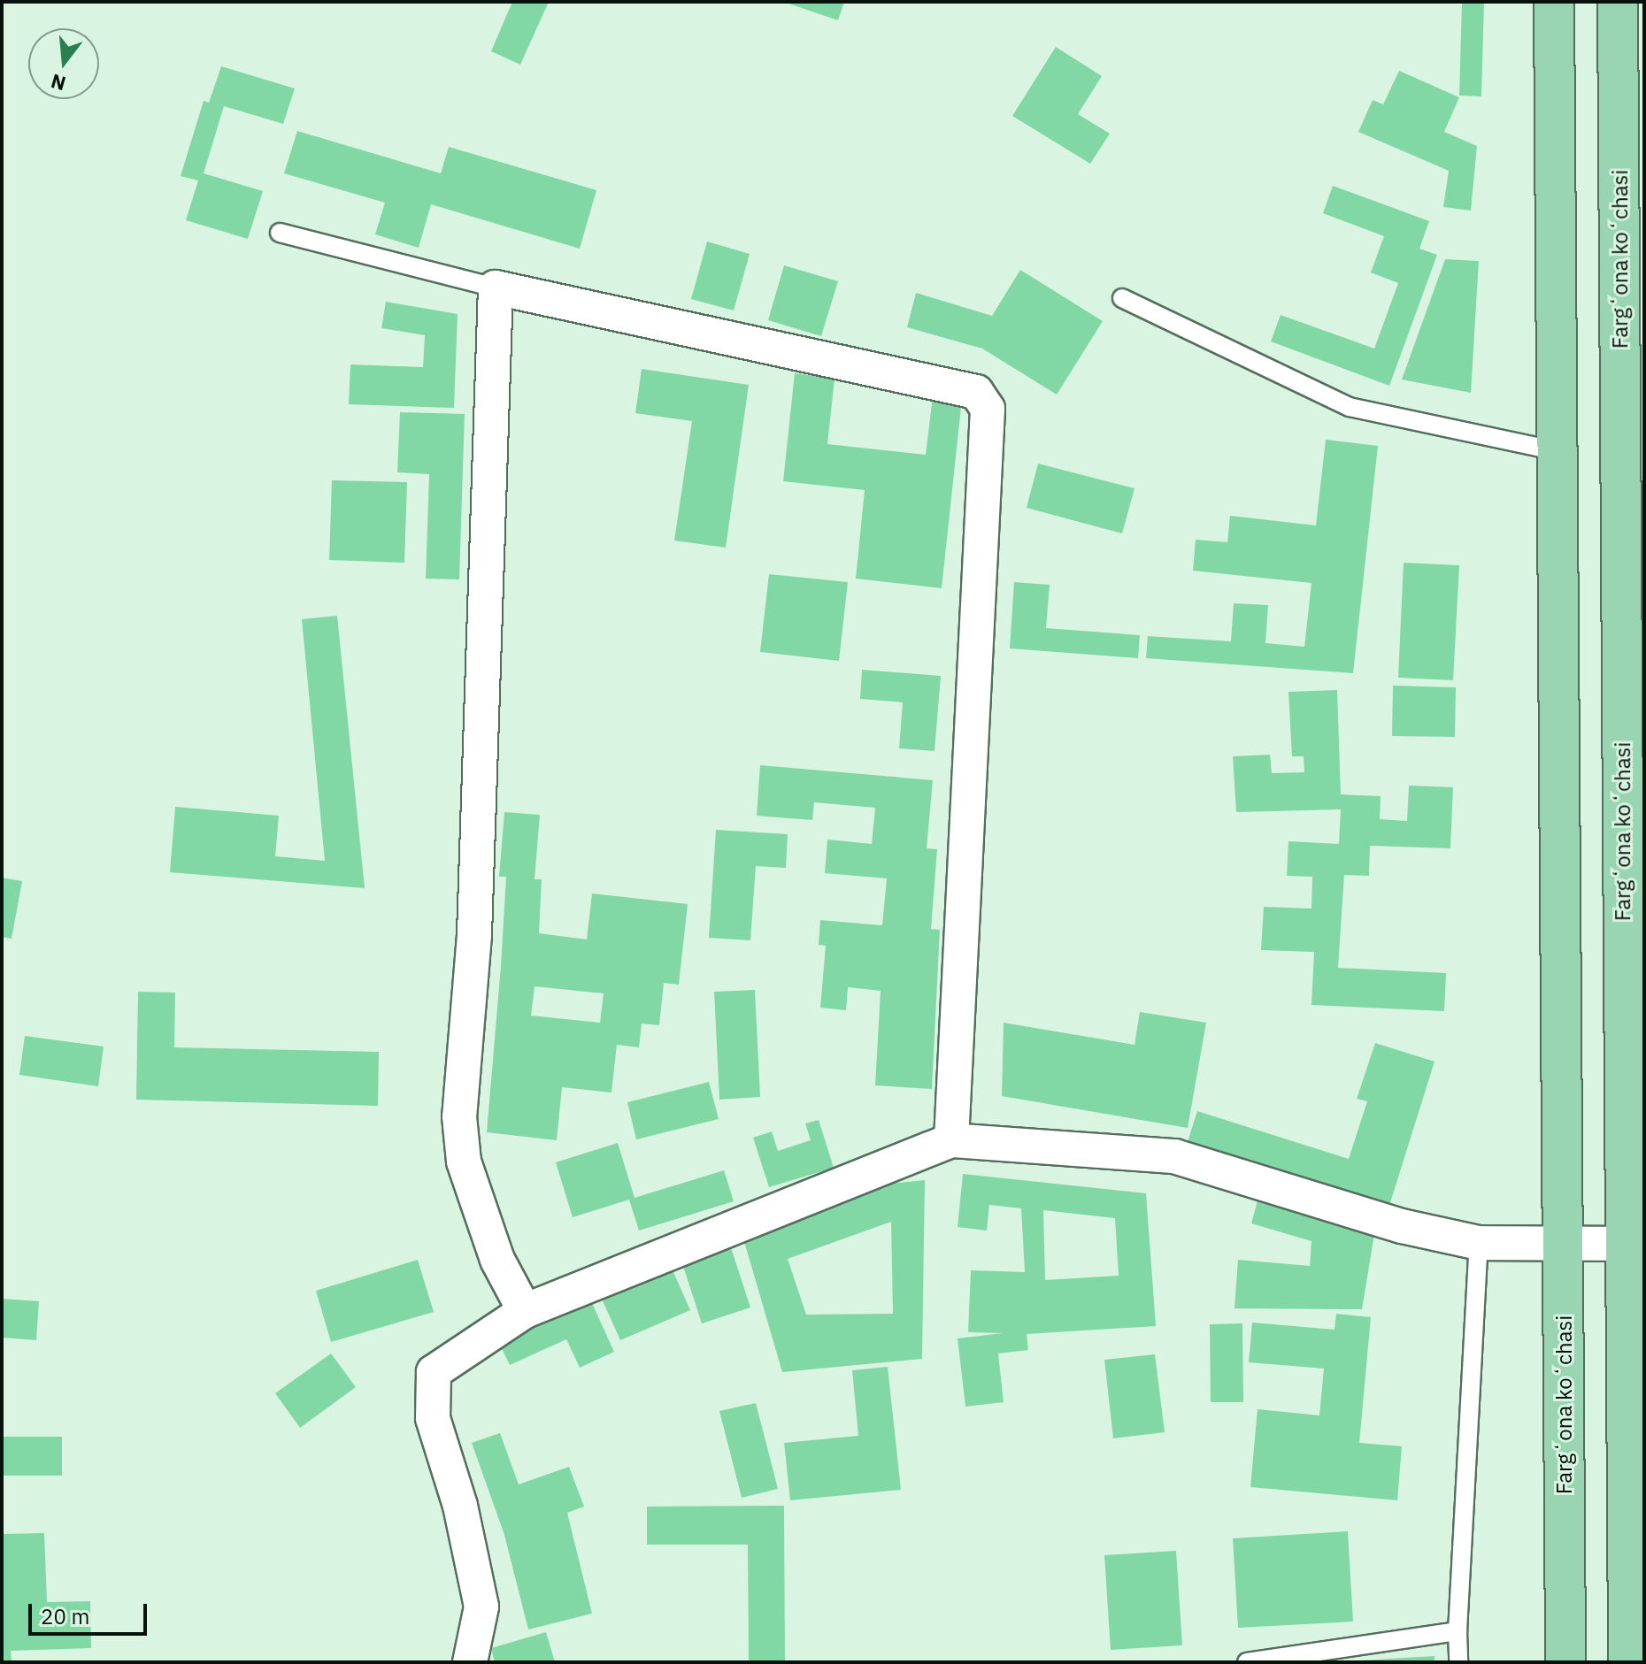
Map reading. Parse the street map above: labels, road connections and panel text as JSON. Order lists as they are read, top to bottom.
{
  "streets": {
    "main road": ["Fargʻona koʻchasi"]
  },
  "scale_bar": "20 m",
  "north": "bottom"
}
